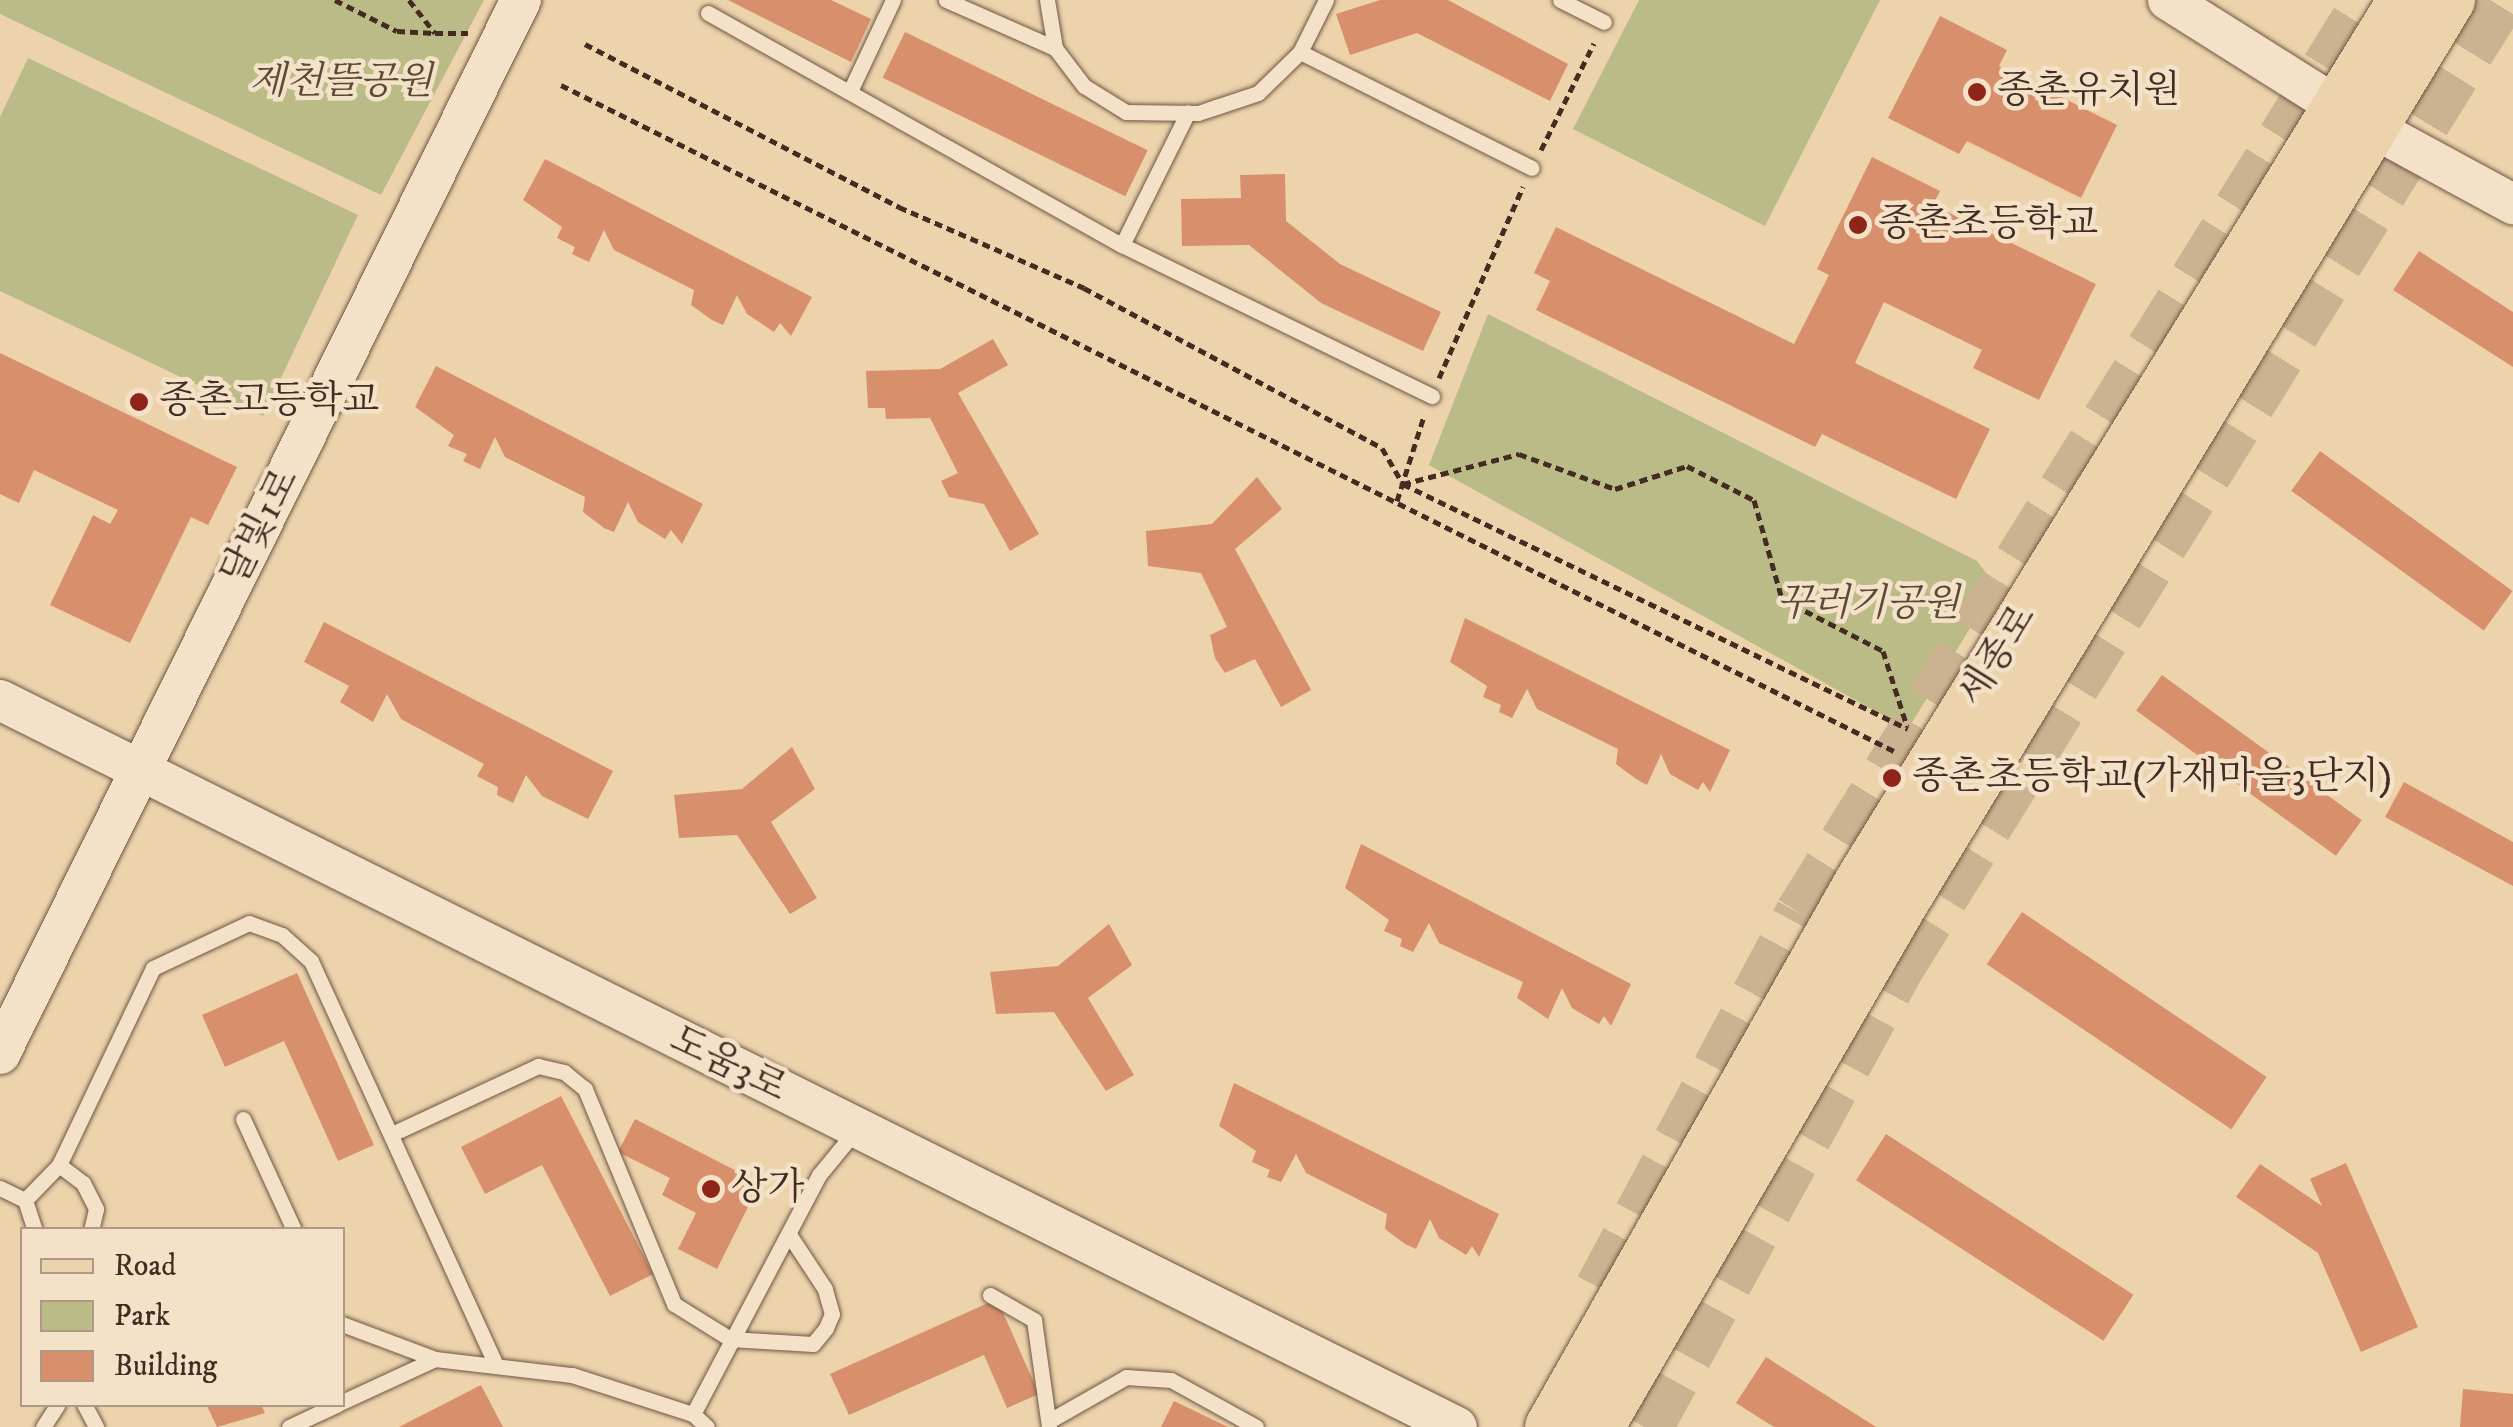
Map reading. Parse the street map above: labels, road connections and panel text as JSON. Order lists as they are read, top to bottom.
{
  "streets": {
    "main road": ["세종로"],
    "street": ["달빛1로", "도움3로"]
  },
  "crossings": [
    ["달빛1로", "도움3로"]
  ],
  "parks": ["제천뜰공원", "꾸러기공원"],
  "places": [
    "종촌유치원",
    "종촌초등학교",
    "종촌고등학교",
    "종촌초등학교(가재마을3단지)",
    "상가"
  ],
  "legend": ["Road", "Park", "Building"]
}
